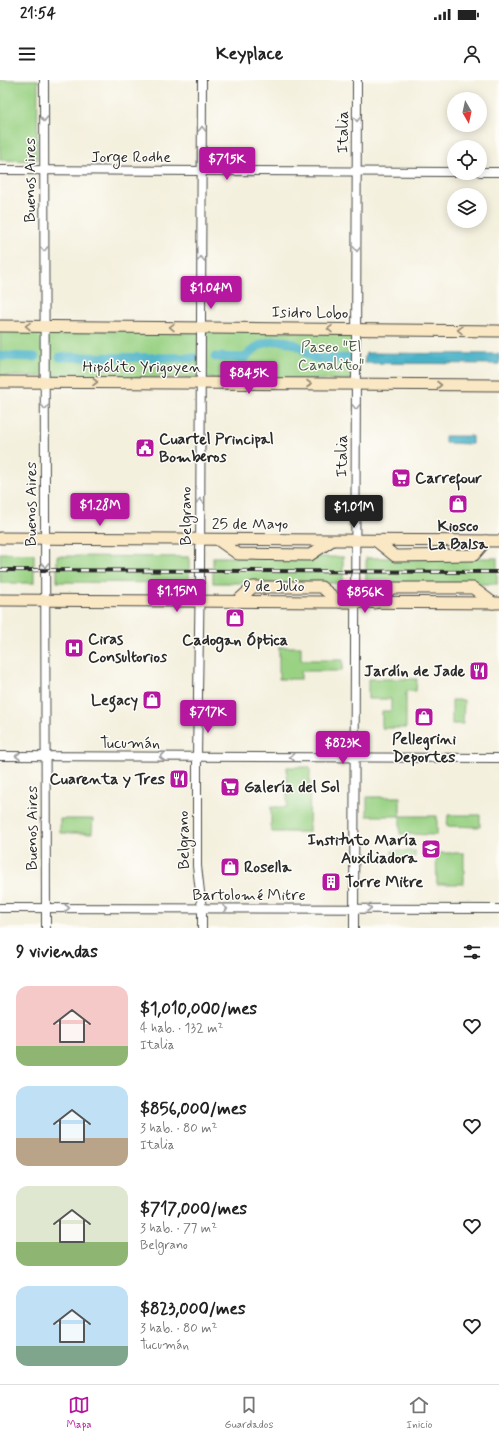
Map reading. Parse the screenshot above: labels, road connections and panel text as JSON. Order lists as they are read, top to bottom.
{
  "streets": {
    "street": [
      "Italia",
      "Jorge Rodhe",
      "Buenos Aires",
      "Isidro Lobo",
      "Hipólito Yrigoyen",
      "Belgrano",
      "25 de Mayo",
      "9 de Julio",
      "Tucumán",
      "Bartolomé Mitre"
    ]
  },
  "crossings": [
    ["Italia", "Jorge Rodhe"],
    ["Italia", "Isidro Lobo"],
    ["Italia", "Hipólito Yrigoyen"],
    ["Italia", "25 de Mayo"],
    ["Italia", "9 de Julio"],
    ["Italia", "Tucumán"],
    ["Italia", "Bartolomé Mitre"],
    ["Jorge Rodhe", "Buenos Aires"],
    ["Jorge Rodhe", "Belgrano"],
    ["Buenos Aires", "Isidro Lobo"],
    ["Buenos Aires", "Hipólito Yrigoyen"],
    ["Buenos Aires", "25 de Mayo"],
    ["Buenos Aires", "9 de Julio"],
    ["Buenos Aires", "Tucumán"],
    ["Buenos Aires", "Bartolomé Mitre"],
    ["Isidro Lobo", "Belgrano"],
    ["Hipólito Yrigoyen", "Belgrano"],
    ["Belgrano", "25 de Mayo"],
    ["Belgrano", "9 de Julio"],
    ["Belgrano", "Tucumán"],
    ["Belgrano", "Bartolomé Mitre"]
  ],
  "one_way": [
    "Italia",
    "Buenos Aires",
    "Isidro Lobo",
    "Hipólito Yrigoyen",
    "Belgrano",
    "Tucumán",
    "Bartolomé Mitre"
  ],
  "parks": ["Paseo \"El Canalito\""],
  "places": {
    "public building": ["Cuartel Principal Bomberos"],
    "supermarket": ["Carrefour", "Galería del Sol"],
    "shop": [
      "Kiosco La Balsa",
      "Cadogan Óptica",
      "Legacy",
      "Pellegrini Deportes",
      "Rosella"
    ],
    "hospital": ["Ciras Consultorios"],
    "restaurant": ["Jardín de Jade", "Cuarenta y Tres"],
    "school or university": ["Instituto María Auxiliadora"],
    "building": ["Torre Mitre"]
  },
  "north": "bottom",
  "page": {
    "status": "21:54",
    "header": "Keyplace",
    "price": [
      "$715K",
      "$1.04M",
      "$845K",
      "$1.28M",
      "$1.01M",
      "$1.15M",
      "$856K",
      "$717K",
      "$823K"
    ],
    "heading": "9 viviendas",
    "list": [
      {
        "name": "$1,010,000/mes",
        "note": "4 hab. · 132 m² · Italia"
      },
      {
        "name": "$856,000/mes",
        "note": "3 hab. · 80 m² · Italia"
      },
      {
        "name": "$717,000/mes",
        "note": "3 hab. · 77 m² · Belgrano"
      },
      {
        "name": "$823,000/mes",
        "note": "3 hab. · 80 m² · Tucumán"
      }
    ],
    "tabs": ["Mapa", "Guardados", "Inicio"]
  }
}
